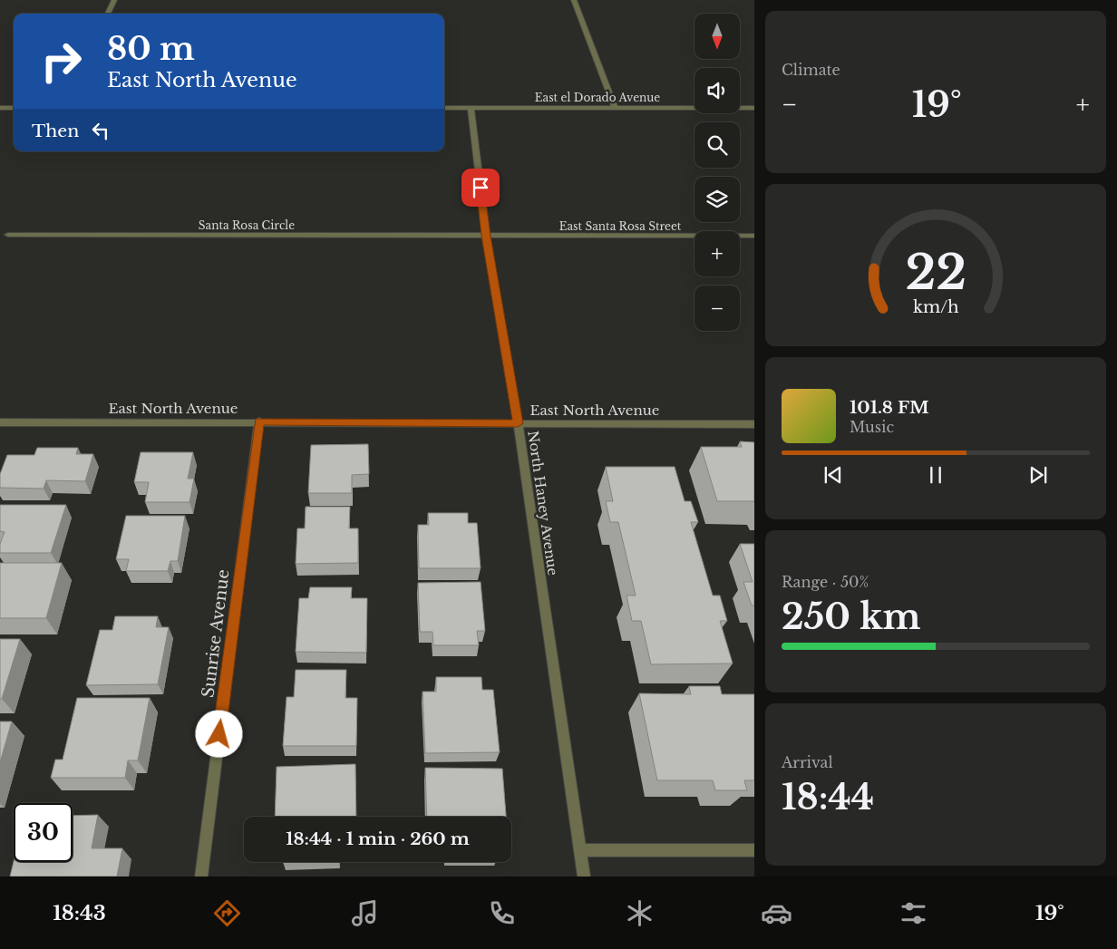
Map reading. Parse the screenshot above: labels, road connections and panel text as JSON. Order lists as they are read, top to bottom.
{
  "streets": {
    "street": [
      "East el Dorado Avenue",
      "Santa Rosa Circle",
      "East Santa Rosa Street",
      "East North Avenue",
      "North Haney Avenue",
      "Sunrise Avenue"
    ]
  },
  "crossings": [
    ["East el Dorado Avenue", "North Haney Avenue"],
    ["Santa Rosa Circle", "East Santa Rosa Street"],
    ["Santa Rosa Circle", "North Haney Avenue"],
    ["East Santa Rosa Street", "North Haney Avenue"],
    ["East North Avenue", "North Haney Avenue"],
    ["East North Avenue", "Sunrise Avenue"]
  ],
  "north": "bottom",
  "page": {
    "tile": [
      "Climate",
      ["Range · 50%", "250 km"],
      ["Arrival", "18:44"]
    ],
    "map_buttons": ["+", "−"],
    "turn": ["80 m", "East North Avenue"],
    "heat": ["−", "19°", "+"],
    "then": "Then",
    "song": ["101.8 FM", "Music"],
    "limit": "30",
    "trip": "18:44 · 1 min · 260 m",
    "tabs": ["18:43", "19°"],
    "gauge": ["22", "km/h"]
  }
}
